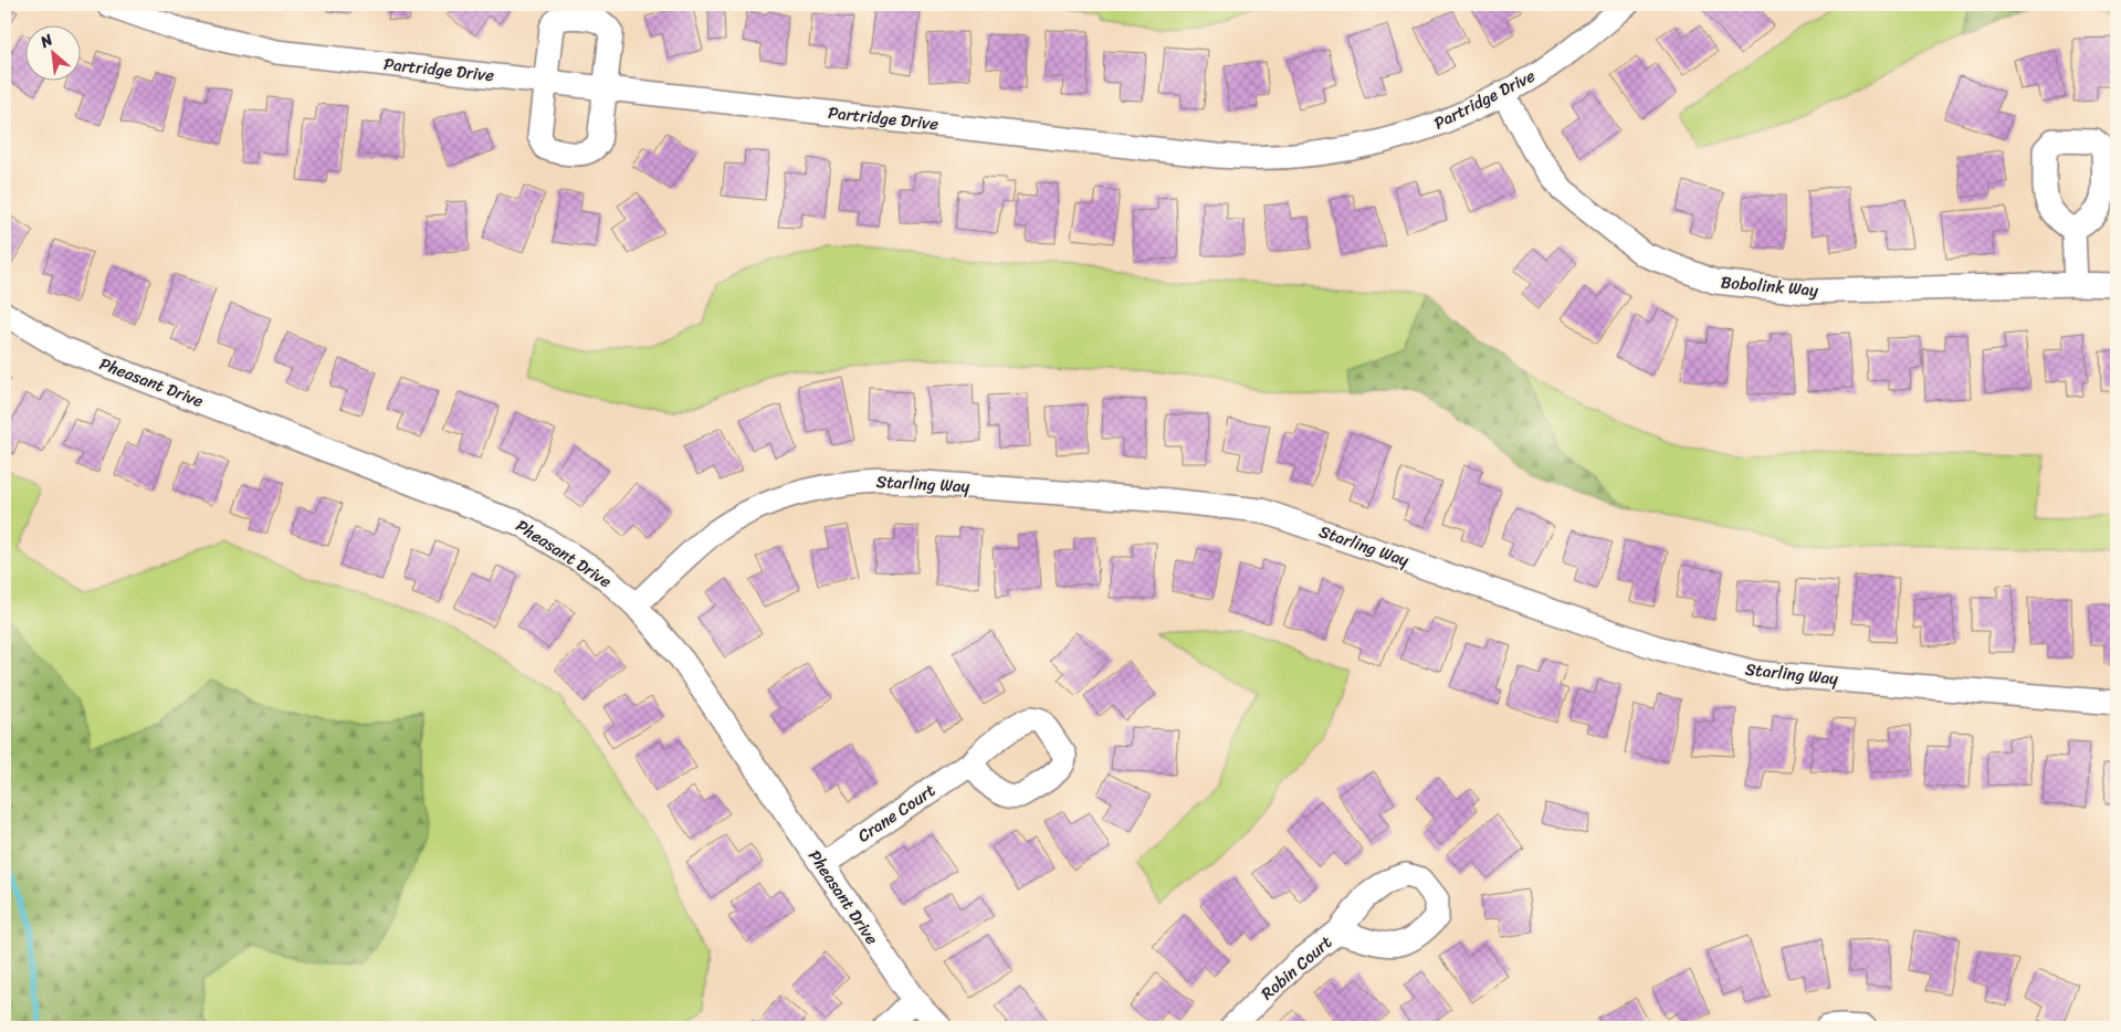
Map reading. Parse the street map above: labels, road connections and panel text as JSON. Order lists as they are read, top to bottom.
{
  "streets": {
    "street": [
      "Partridge Drive",
      "Bobolink Way",
      "Pheasant Drive",
      "Starling Way",
      "Crane Court",
      "Robin Court"
    ]
  },
  "crossings": [
    ["Partridge Drive", "Bobolink Way"],
    ["Pheasant Drive", "Starling Way"],
    ["Pheasant Drive", "Crane Court"]
  ],
  "north": "top left"
}
